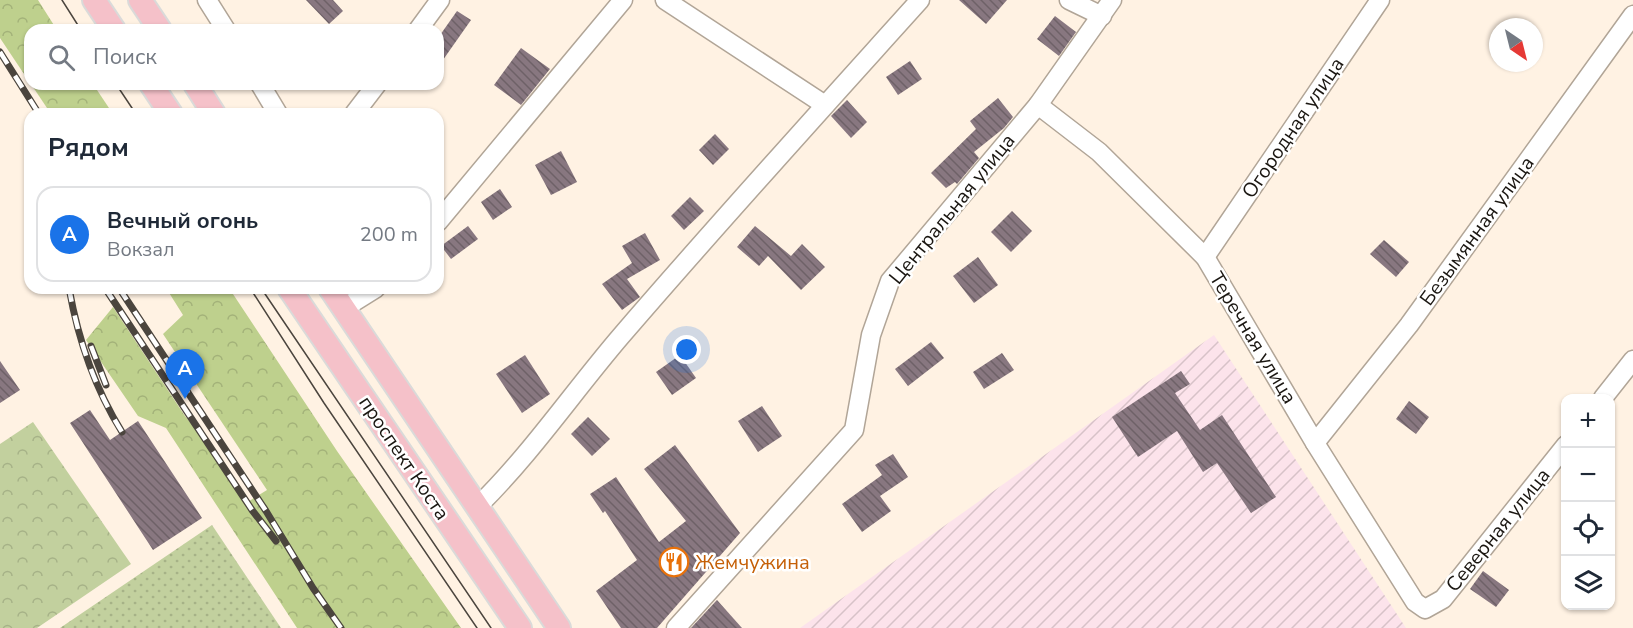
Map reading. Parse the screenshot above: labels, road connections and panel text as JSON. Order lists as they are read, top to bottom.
{
  "streets": {
    "main road": ["проспект Коста"],
    "street": [
      "Огородная улица",
      "Центральная улица",
      "Безымянная улица",
      "Теречная улица",
      "Северная улица"
    ]
  },
  "crossings": [
    ["Огородная улица", "Теречная улица"],
    ["Центральная улица", "Теречная улица"],
    ["Безымянная улица", "Теречная улица"],
    ["Теречная улица", "Северная улица"]
  ],
  "places": {
    "restaurant": ["Жемчужина"]
  },
  "north": "bottom right",
  "page": {
    "search": "Поиск",
    "heading": "Рядом",
    "list": [
      {
        "mark": "A",
        "name": "Вечный огонь",
        "note": "Вокзал",
        "value": "200 m"
      }
    ],
    "pins": "A",
    "map_buttons": ["+", "−"]
  }
}
